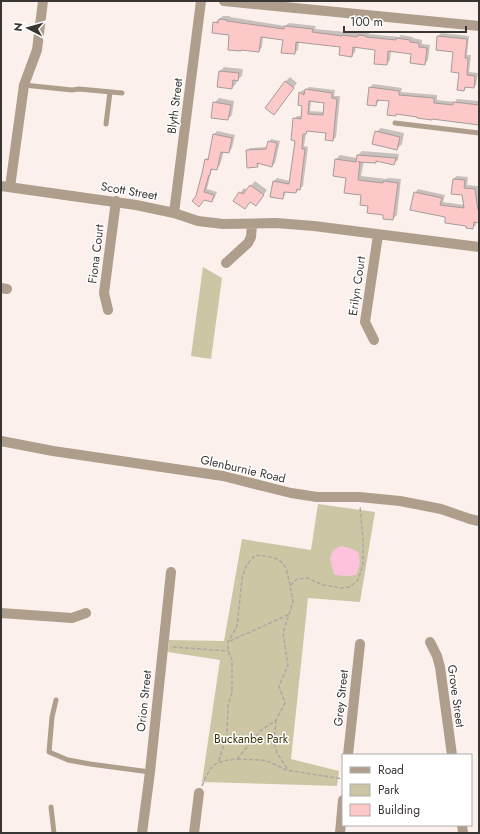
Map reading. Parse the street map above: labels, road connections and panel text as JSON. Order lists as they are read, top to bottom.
{
  "streets": {
    "street": [
      "Blyth Street",
      "Scott Street",
      "Fiona Court",
      "Erilyn Court",
      "Glenburnie Road",
      "Grove Street",
      "Grey Street",
      "Orion Street"
    ]
  },
  "crossings": [
    ["Blyth Street", "Scott Street"],
    ["Scott Street", "Fiona Court"],
    ["Scott Street", "Erilyn Court"]
  ],
  "parks": ["Buckanbe Park"],
  "legend": ["Road", "Park", "Building"],
  "scale_bar": "100 m",
  "north": "left"
}
